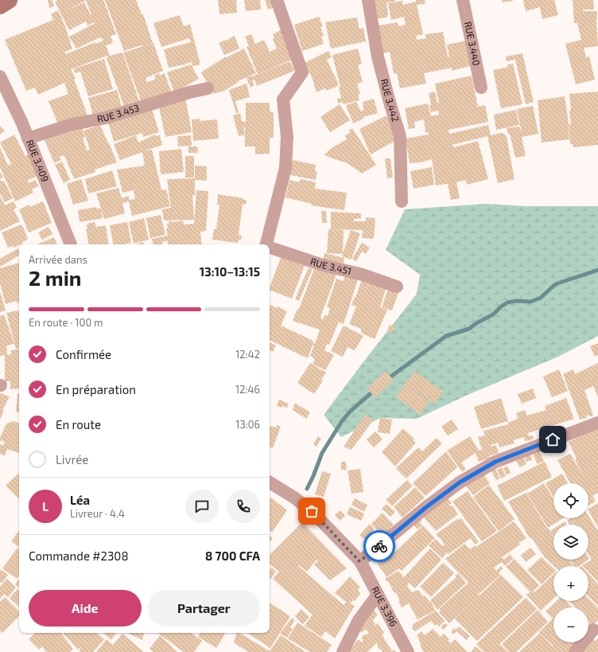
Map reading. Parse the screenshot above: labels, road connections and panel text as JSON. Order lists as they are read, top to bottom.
{
  "streets": {
    "street": [
      "RUE 3.440",
      "RUE 3.442",
      "RUE 3.453",
      "RUE 3.409",
      "RUE 3.451",
      "RUE 3.396"
    ]
  },
  "crossings": [
    ["RUE 3.453", "RUE 3.409"]
  ],
  "page": {
    "heading": ["2 min", "Arrivée dans", "13:10–13:15"],
    "panel": [
      "Léa",
      "Livreur · 4.4",
      "Commande #2308",
      "8 700 CFA"
    ],
    "bar": "En route · 100 m",
    "list": [
      ["Confirmée", "12:42"],
      ["En préparation", "12:46"],
      ["En route", "13:06"],
      "Livrée"
    ],
    "map_buttons": ["+", "−"],
    "round": "L",
    "buttons": ["Aide", "Partager"]
  }
}
